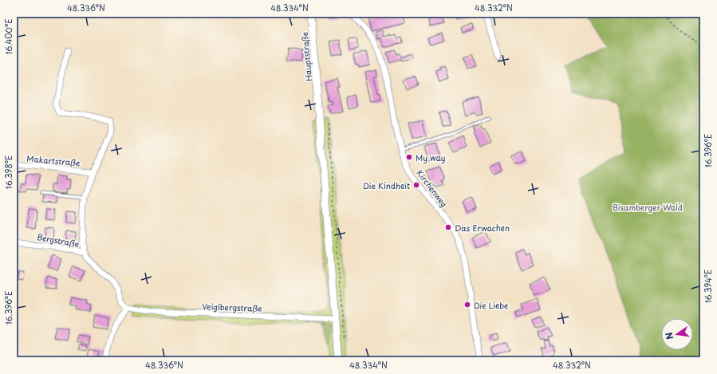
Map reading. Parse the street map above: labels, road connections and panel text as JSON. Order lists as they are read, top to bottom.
{
  "streets": {
    "main road": ["Hauptstraße"],
    "street": [
      "Makartstraße",
      "Kirchenweg",
      "Bergstraße",
      "Veiglbergstraße"
    ]
  },
  "crossings": [
    ["Hauptstraße", "Veiglbergstraße"],
    ["Bergstraße", "Veiglbergstraße"]
  ],
  "parks": ["Bisamberger Wald"],
  "places": [
    "My way",
    "Die Kindheit",
    "Das Erwachen",
    "Die Liebe"
  ],
  "north": "left",
  "coordinates": [
    "48.336°N",
    "48.334°N",
    "48.332°N",
    "16.400°E",
    "16.396°E",
    "16.398°E",
    "16.394°E"
  ]
}
